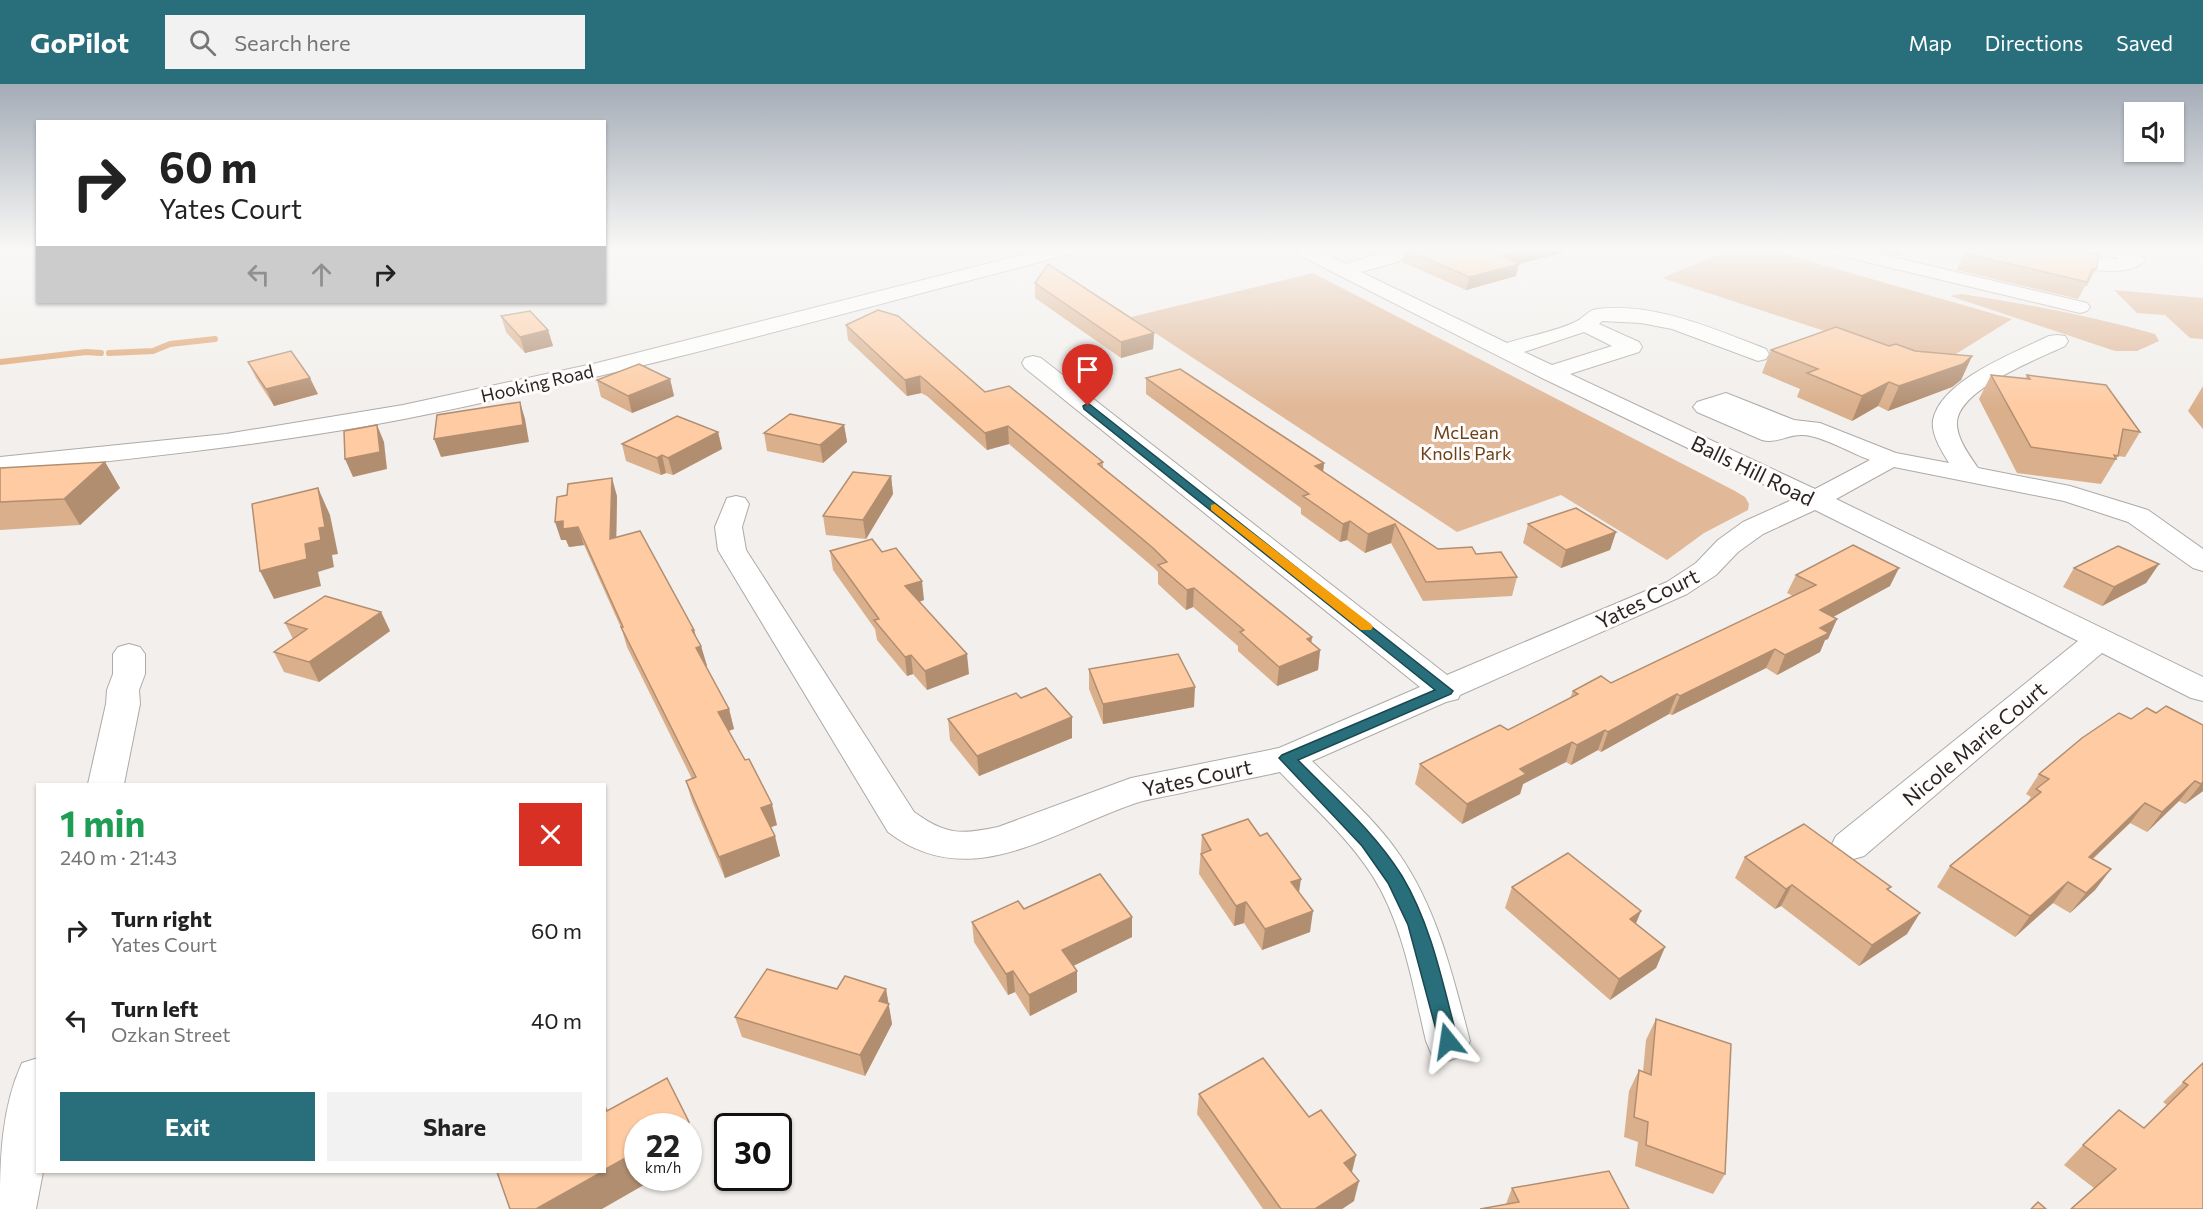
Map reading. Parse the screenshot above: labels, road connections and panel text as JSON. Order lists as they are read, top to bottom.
{
  "streets": {
    "street": [
      "Hooking Road",
      "Balls Hill Road",
      "Yates Court",
      "Nicole Marie Court"
    ]
  },
  "crossings": [
    ["Balls Hill Road", "Yates Court"],
    ["Balls Hill Road", "Nicole Marie Court"]
  ],
  "parks": ["McLean Knolls Park"],
  "page": {
    "header": "GoPilot",
    "search": "Search here",
    "nav": ["Map", "Directions", "Saved"],
    "turn": ["60 m", "Yates Court"],
    "heading": ["1 min", "240 m · 21:43"],
    "list": [
      {
        "name": "Turn right",
        "note": "Yates Court",
        "value": "60 m"
      },
      {
        "name": "Turn left",
        "note": "Ozkan Street",
        "value": "40 m"
      }
    ],
    "buttons": ["Exit", "Share"],
    "speed": "22 km/h",
    "limit": "30"
  }
}
